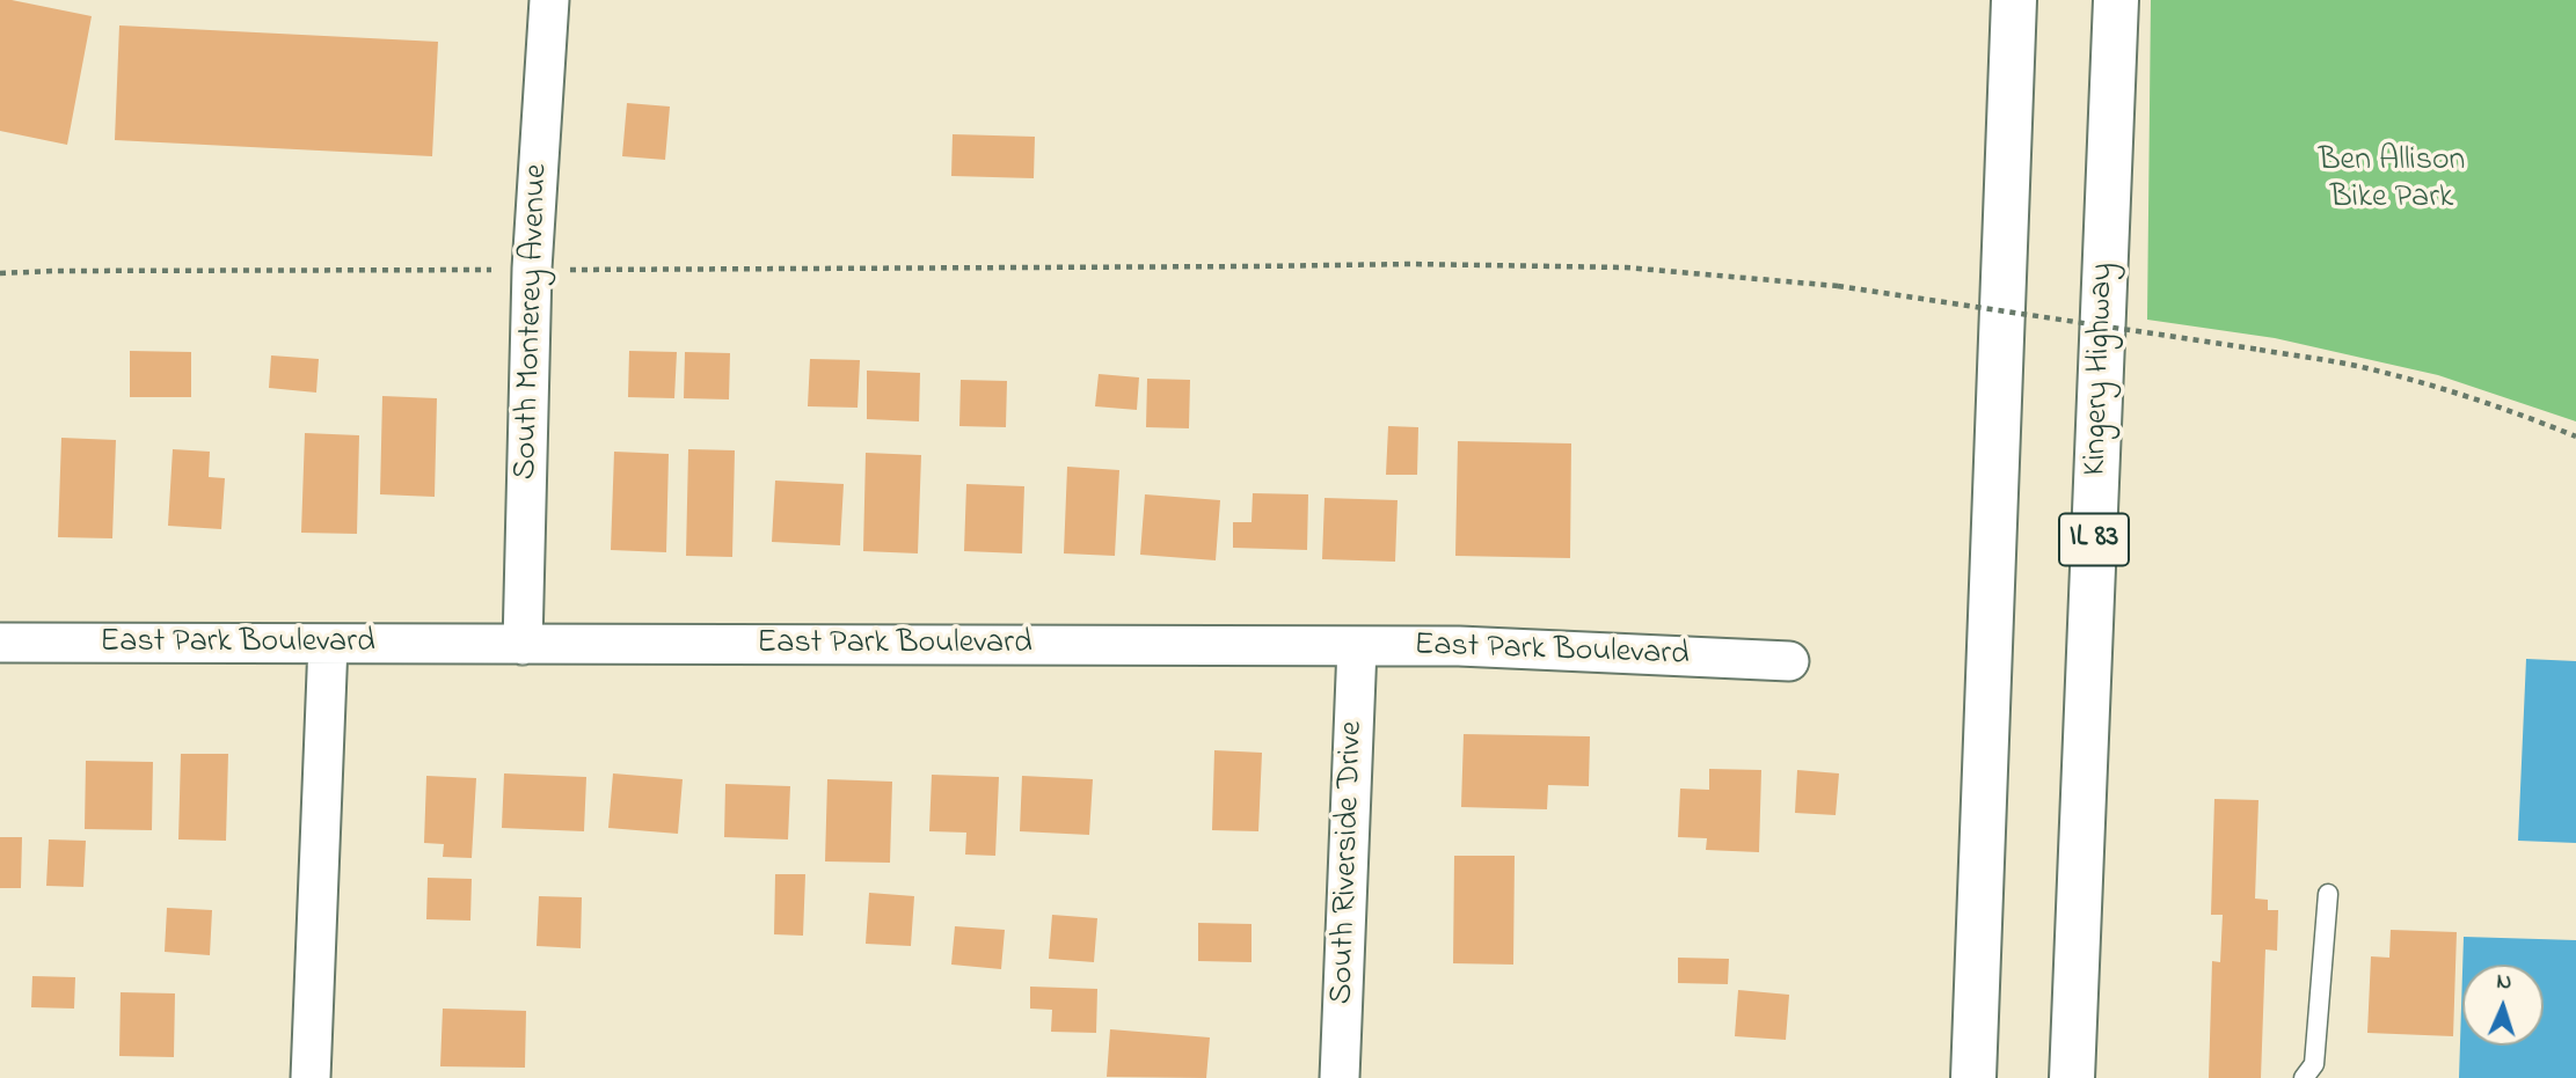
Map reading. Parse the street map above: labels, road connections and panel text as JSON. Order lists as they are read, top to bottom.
{
  "streets": {
    "highway": ["Kingery Highway", "IL 83"],
    "street": ["South Monterey Avenue", "East Park Boulevard", "South Riverside Drive"]
  },
  "crossings": [
    ["South Monterey Avenue", "East Park Boulevard"],
    ["East Park Boulevard", "South Riverside Drive"]
  ],
  "parks": ["Ben Allison Bike Park"],
  "north": "top"
}
